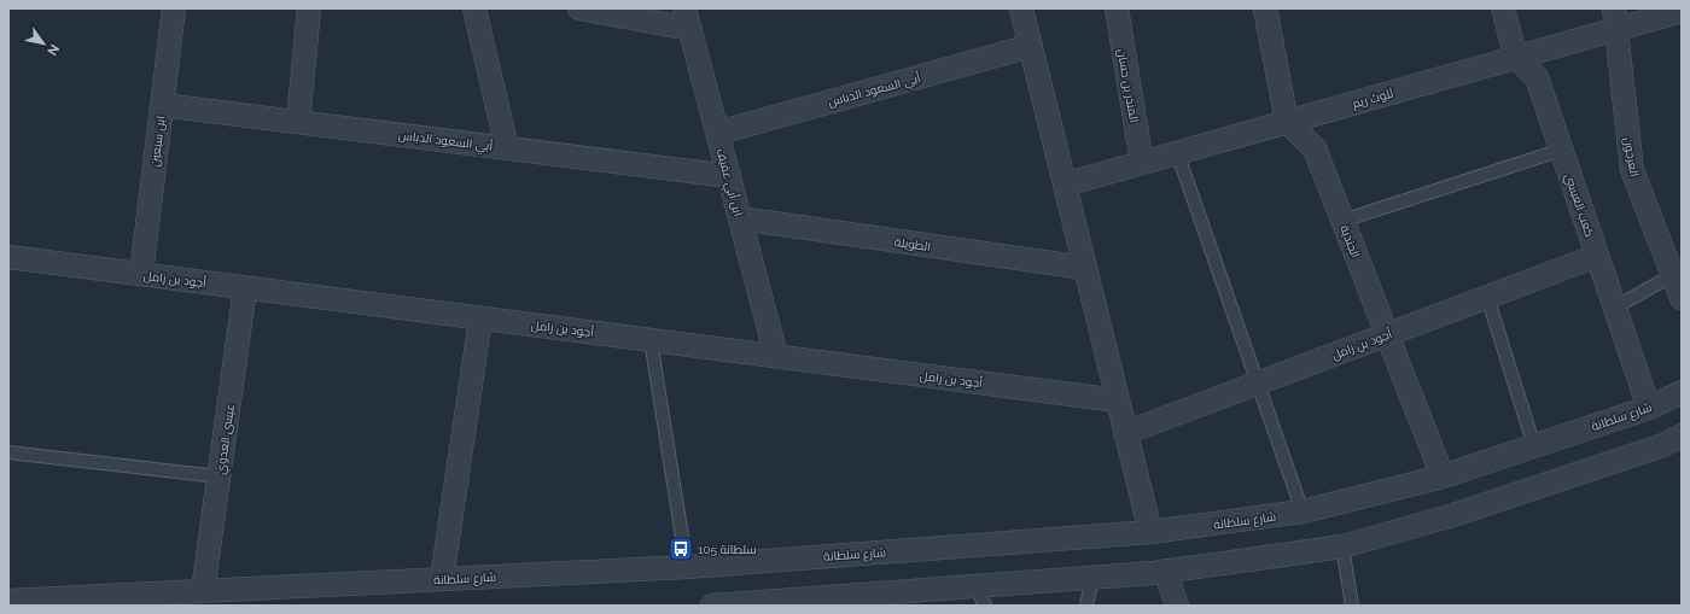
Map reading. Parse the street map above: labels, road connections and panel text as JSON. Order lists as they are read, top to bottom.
{
  "streets": {
    "street": [
      "المنذر بن حسان",
      "أبي السعود الدباس",
      "ثلوث ريم",
      "ابن سبعين",
      "العرجون",
      "ابن أبي عفيف",
      "كعب العبسي",
      "الجندية",
      "الطويلة",
      "أجود بن زامل",
      "شارع سلطانة",
      "عيسى العدوي"
    ]
  },
  "crossings": [
    ["المنذر بن حسان", "ثلوث ريم"],
    ["أبي السعود الدباس", "ابن سبعين"],
    ["أبي السعود الدباس", "ابن أبي عفيف"],
    ["ثلوث ريم", "العرجون"],
    ["ثلوث ريم", "كعب العبسي"],
    ["ثلوث ريم", "الجندية"],
    ["ابن سبعين", "أجود بن زامل"],
    ["ابن أبي عفيف", "الطويلة"],
    ["ابن أبي عفيف", "أجود بن زامل"],
    ["كعب العبسي", "أجود بن زامل"],
    ["كعب العبسي", "شارع سلطانة"],
    ["الجندية", "أجود بن زامل"],
    ["الجندية", "شارع سلطانة"],
    ["أجود بن زامل", "عيسى العدوي"],
    ["شارع سلطانة", "عيسى العدوي"]
  ],
  "places": {
    "bus stop": ["سلطانة 105"]
  },
  "north": "bottom right"
}
